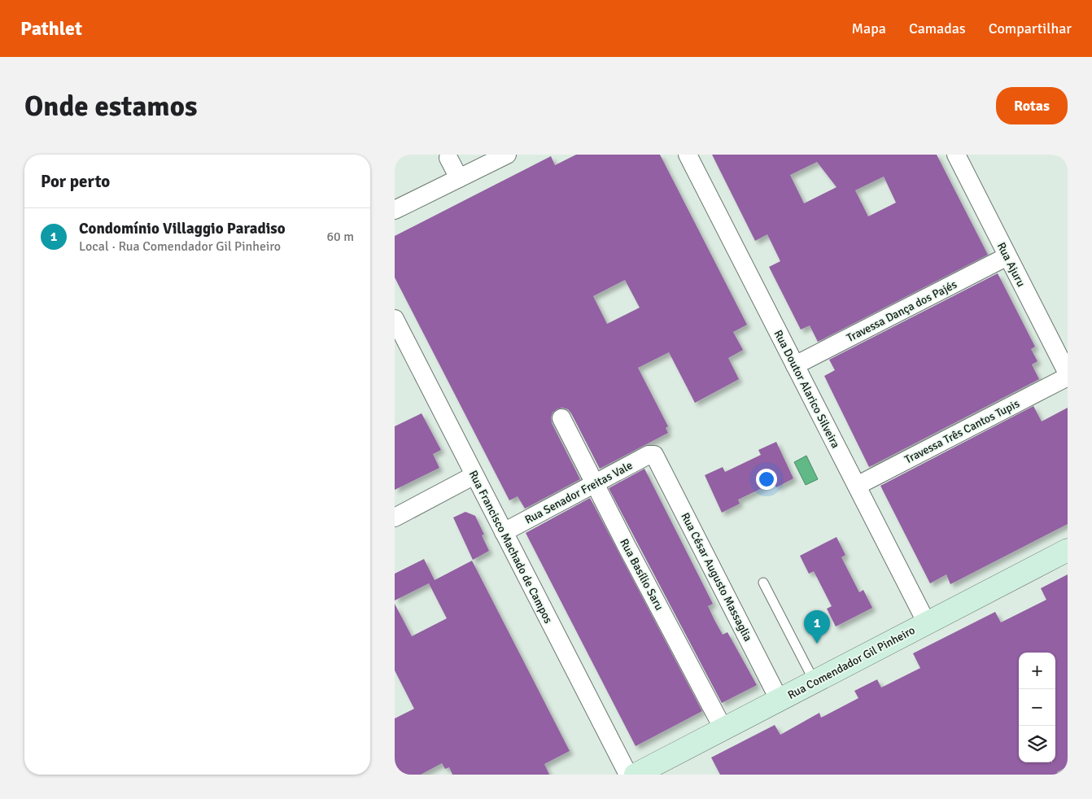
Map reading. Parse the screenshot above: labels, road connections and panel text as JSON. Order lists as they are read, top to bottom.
{
  "streets": {
    "street": [
      "Rua Ajuru",
      "Travessa Dança dos Pajés",
      "Rua Doutor Alarico Silveira",
      "Travessa Três Cantos Tupis",
      "Rua Senador Freitas Vale",
      "Rua Francisco Machado de Campos",
      "Rua Basílio Saru",
      "Rua César Augusto Massaglia",
      "Rua Comendador Gil Pinheiro"
    ]
  },
  "crossings": [
    ["Rua Ajuru", "Travessa Dança dos Pajés"],
    ["Rua Ajuru", "Travessa Três Cantos Tupis"],
    ["Travessa Dança dos Pajés", "Rua Doutor Alarico Silveira"],
    ["Rua Doutor Alarico Silveira", "Travessa Três Cantos Tupis"],
    ["Rua Doutor Alarico Silveira", "Rua Comendador Gil Pinheiro"],
    ["Rua Senador Freitas Vale", "Rua Francisco Machado de Campos"],
    ["Rua Senador Freitas Vale", "Rua Basílio Saru"],
    ["Rua Senador Freitas Vale", "Rua César Augusto Massaglia"],
    ["Rua Basílio Saru", "Rua Comendador Gil Pinheiro"],
    ["Rua César Augusto Massaglia", "Rua Comendador Gil Pinheiro"]
  ],
  "page": {
    "header": "Pathlet",
    "nav": ["Mapa", "Camadas", "Compartilhar"],
    "buttons": "Rotas",
    "title": "Onde estamos",
    "heading": "Por perto",
    "list": [
      {
        "mark": "1",
        "name": "Condomínio Villaggio Paradiso",
        "note": "Local · Rua Comendador Gil Pinheiro",
        "value": "60 m"
      }
    ],
    "pins": "1",
    "map_buttons": ["+", "−"]
  }
}
